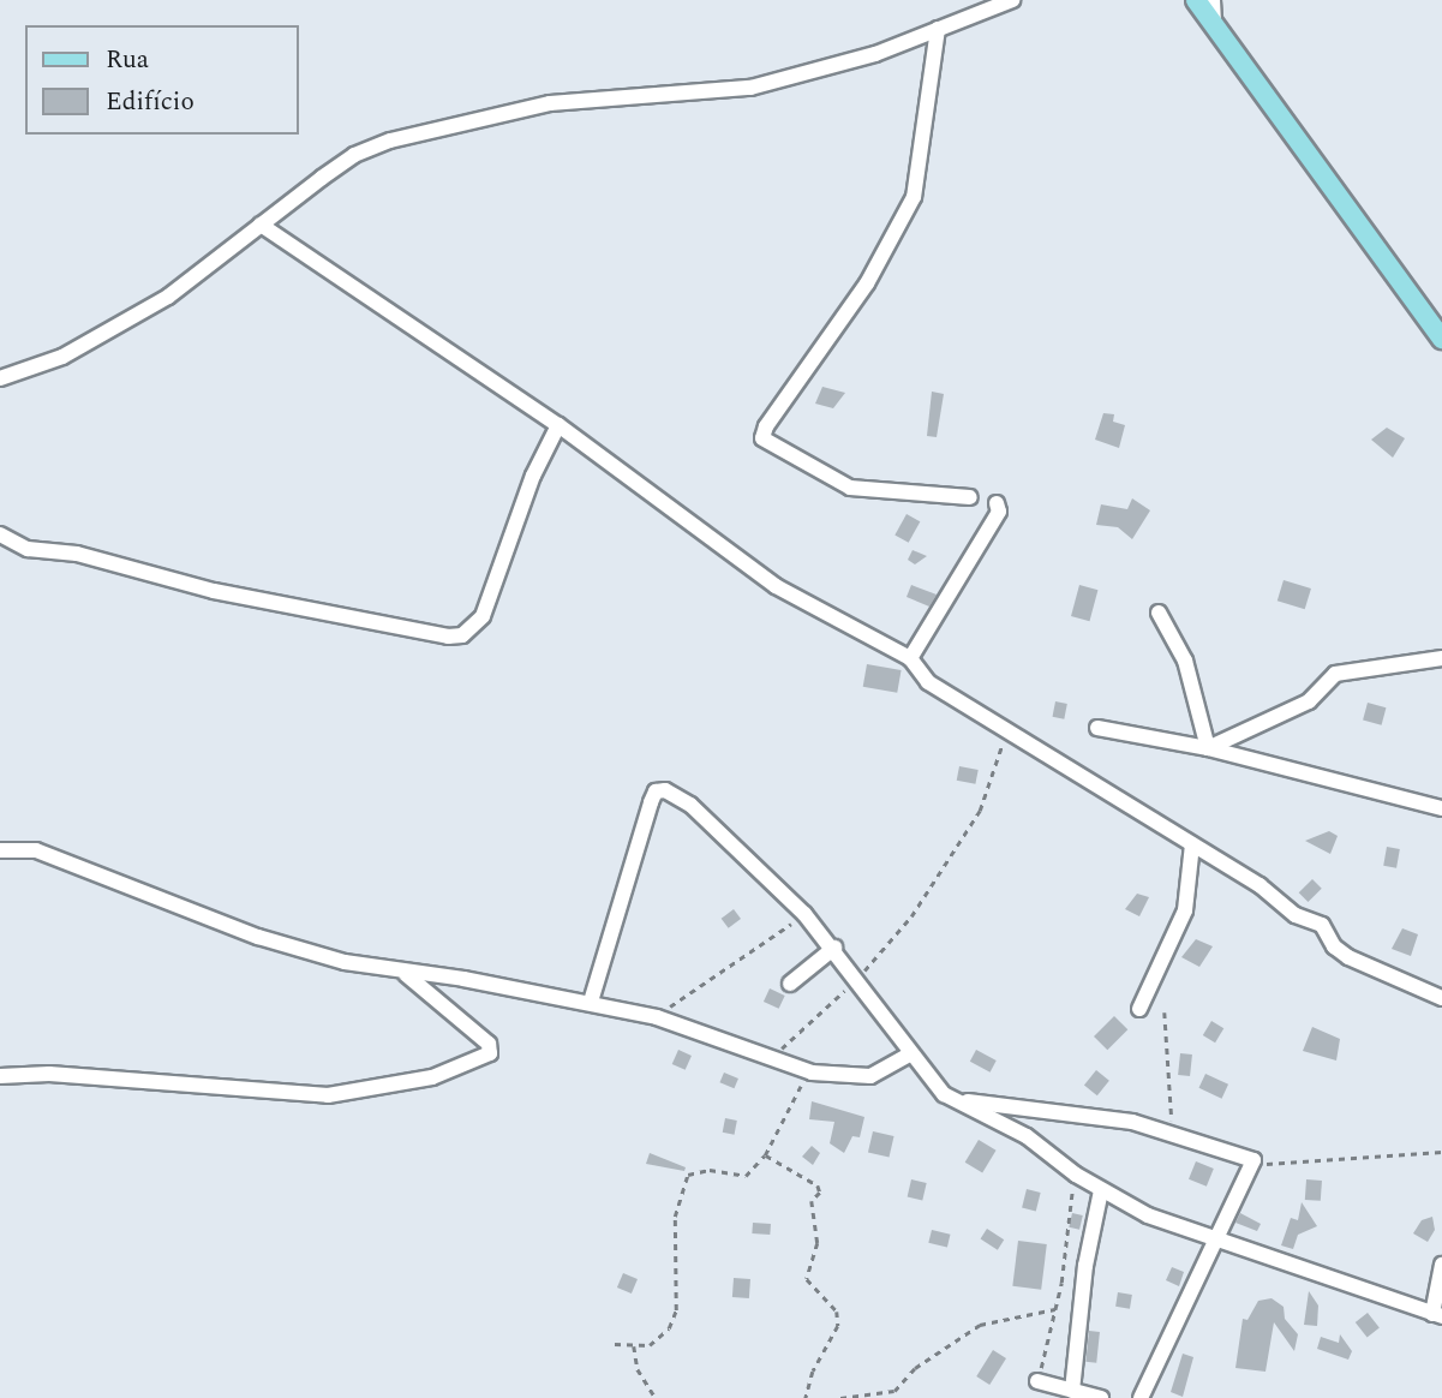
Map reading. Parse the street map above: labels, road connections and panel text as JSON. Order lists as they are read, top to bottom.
{
  "legend": ["Rua", "Edifício"]
}
